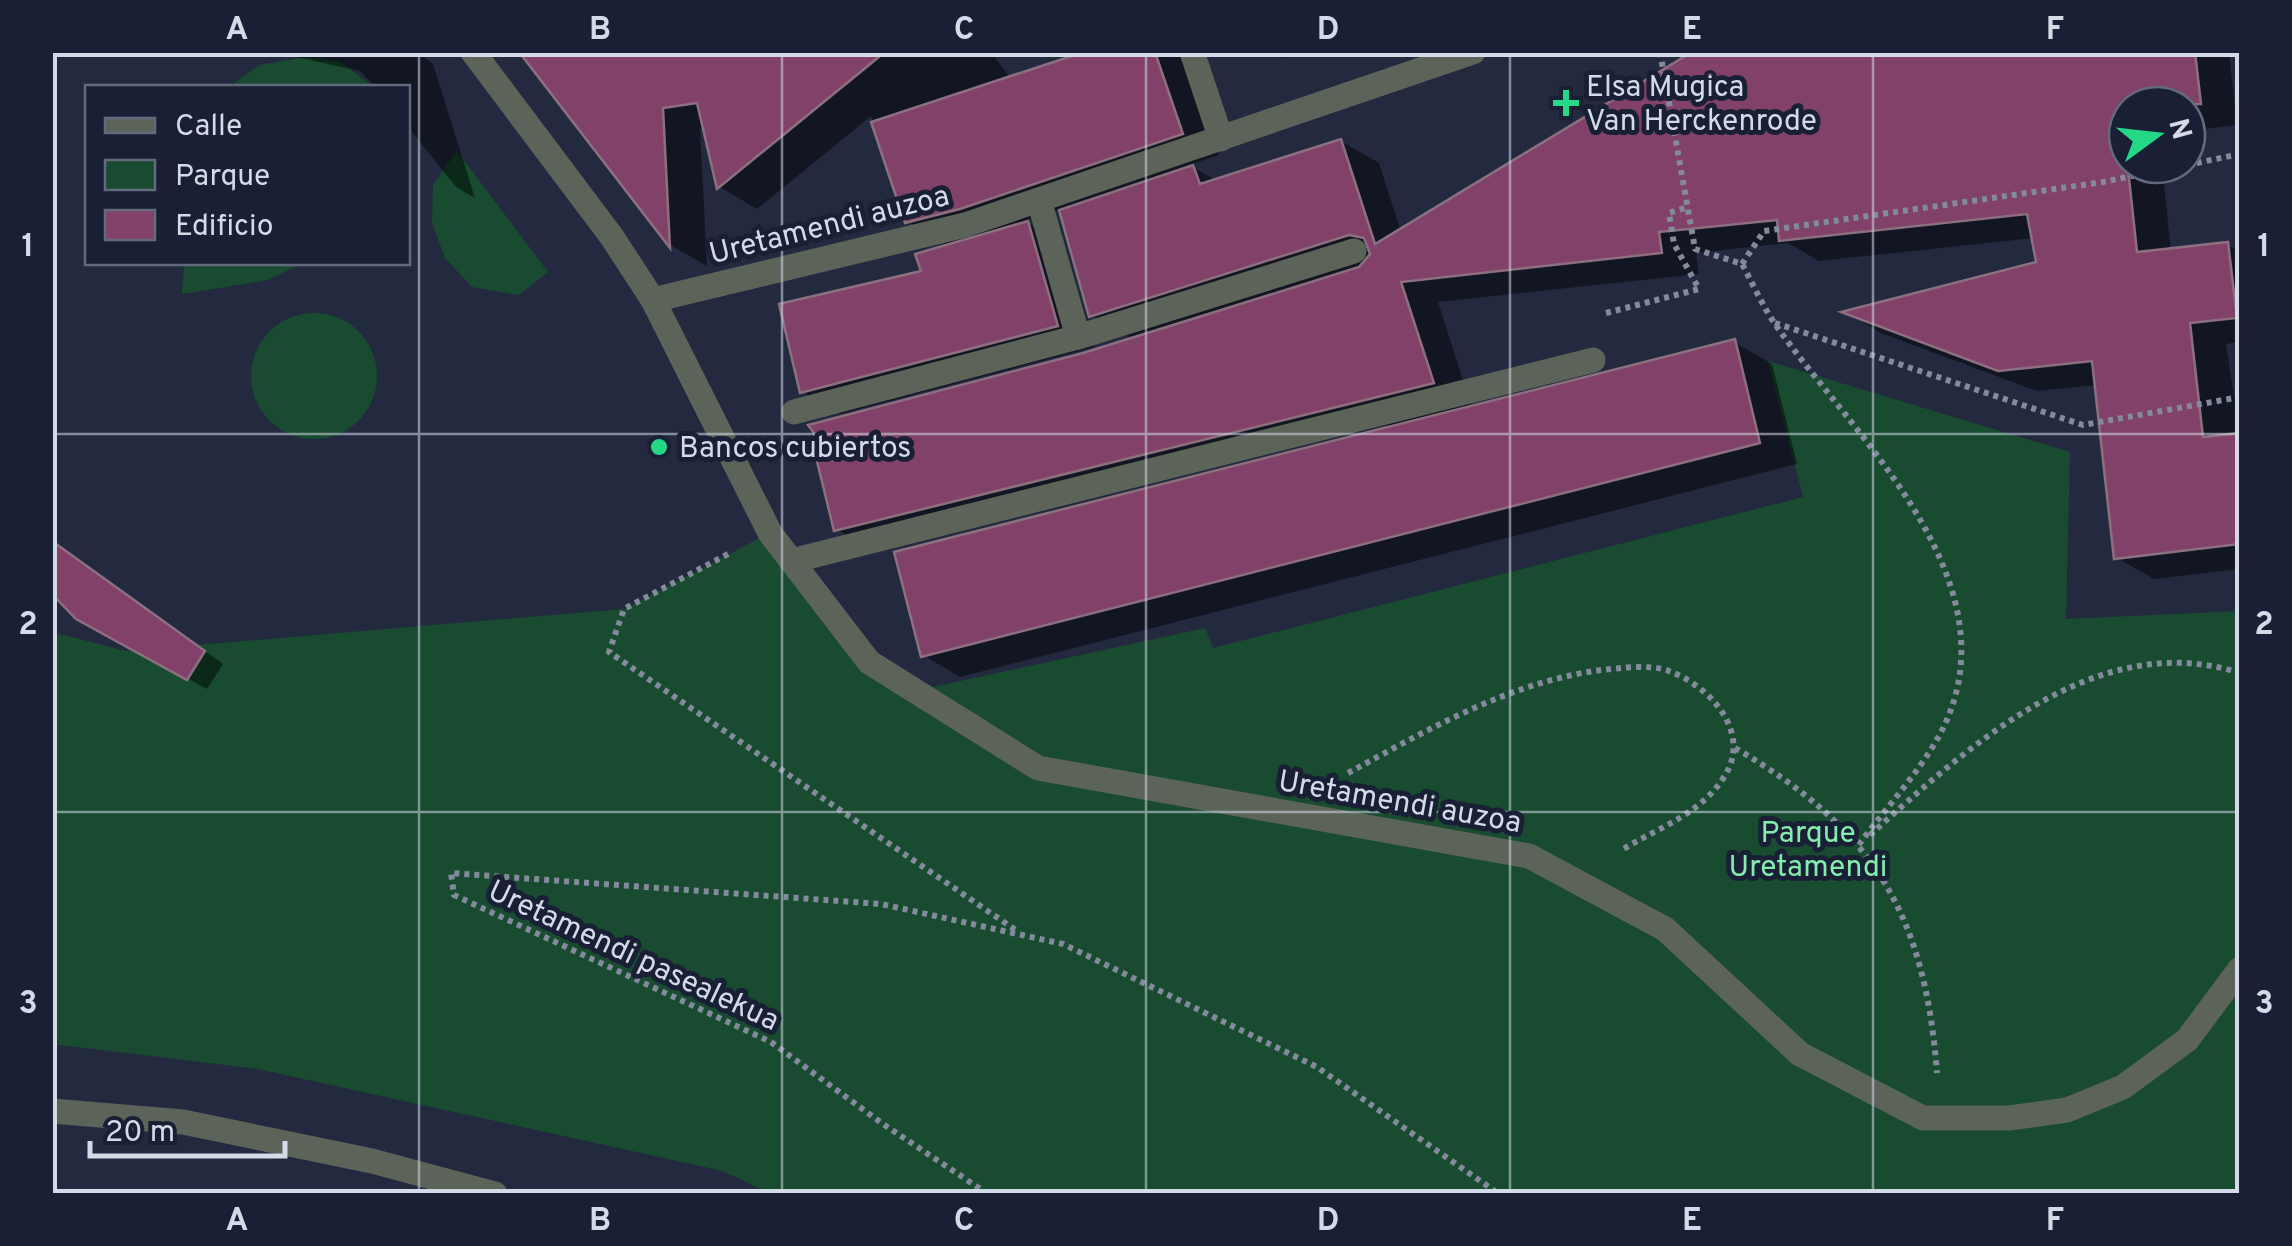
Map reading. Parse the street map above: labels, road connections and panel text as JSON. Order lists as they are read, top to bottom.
{
  "streets": {
    "street": ["Uretamendi auzoa"],
    "path": ["Uretamendi pasealekua"]
  },
  "crossings": [
    ["Uretamendi auzoa", "Uretamendi pasealekua"]
  ],
  "parks": ["Parque Uretamendi"],
  "places": {
    "health": ["Elsa Mugica Van Herckenrode"],
    "other": ["Bancos cubiertos"]
  },
  "legend": ["Calle", "Parque", "Edificio"],
  "scale_bar": "20 m",
  "north": "right",
  "grid": {
    "columns": [
      "A",
      "B",
      "C",
      "D",
      "E",
      "F"
    ],
    "rows": ["1", "2", "3"]
  }
}
